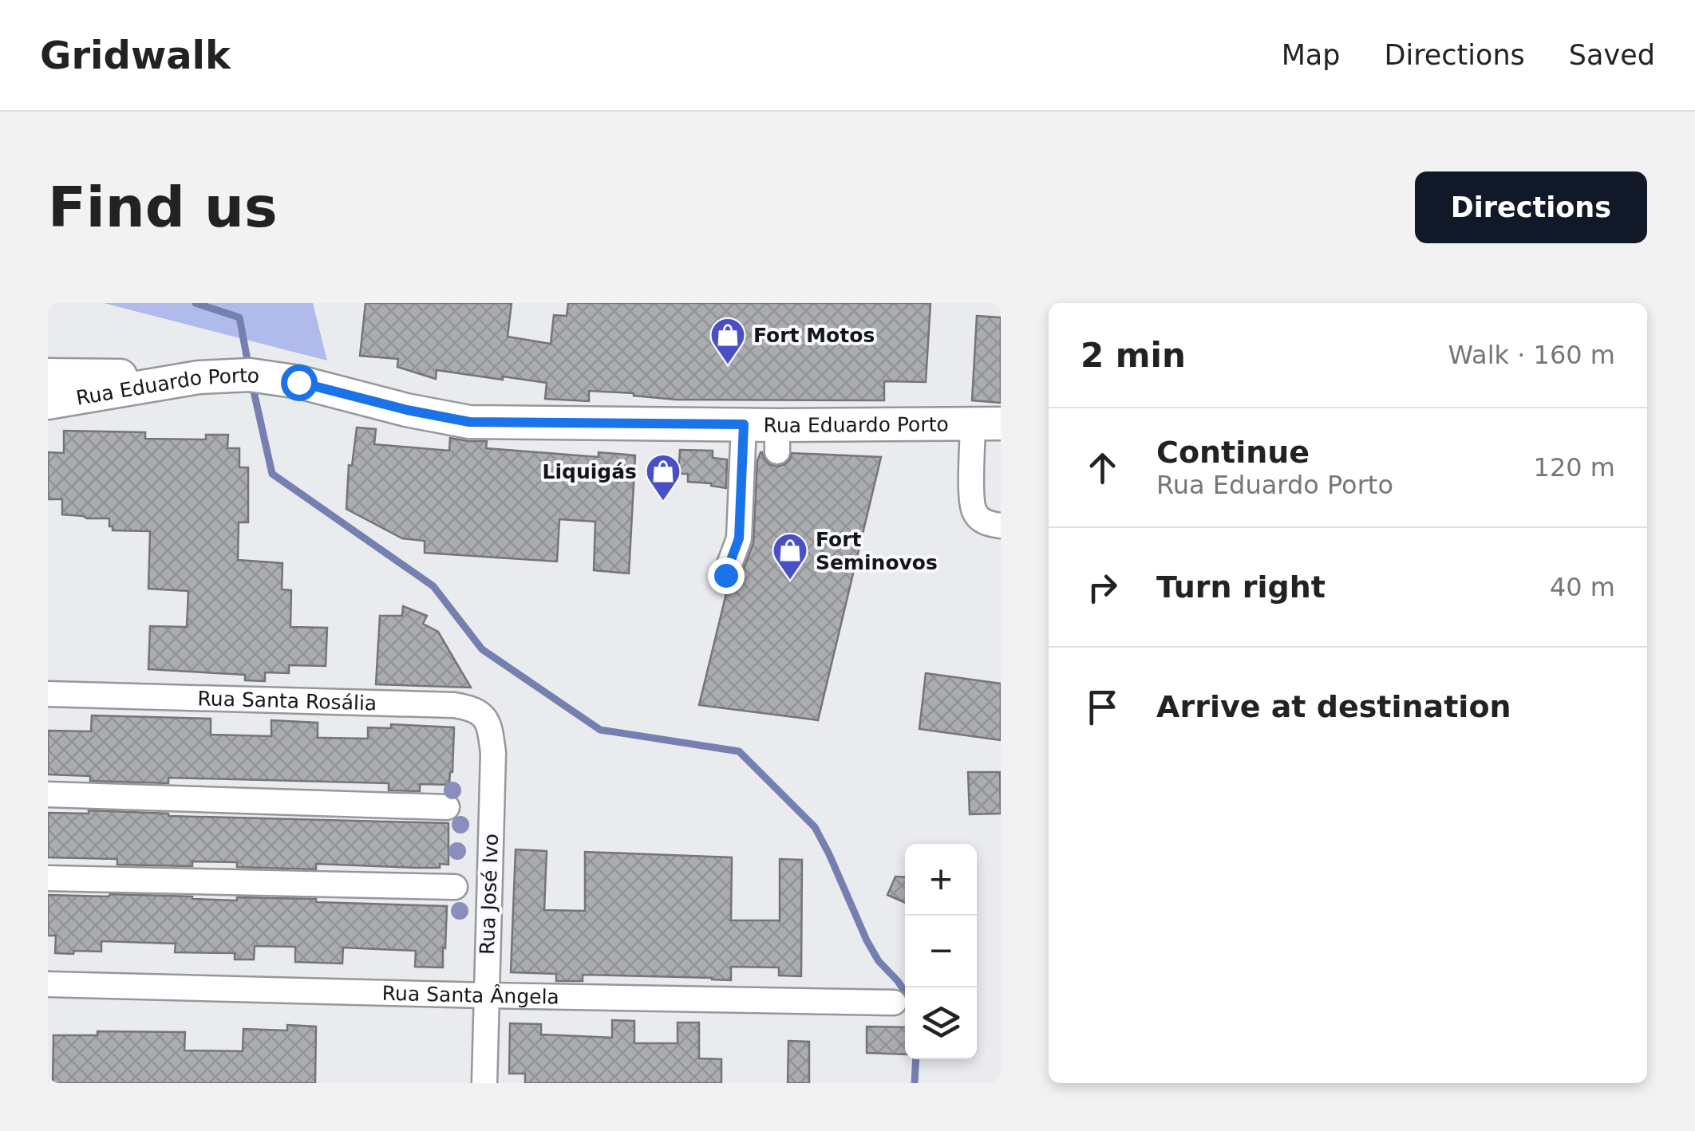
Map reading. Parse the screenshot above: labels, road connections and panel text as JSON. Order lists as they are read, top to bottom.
{
  "streets": {
    "main road": ["Rua Eduardo Porto"],
    "street": ["Rua Santa Rosália", "Rua José Ivo", "Rua Santa Ângela"]
  },
  "crossings": [
    ["Rua Santa Rosália", "Rua José Ivo"],
    ["Rua José Ivo", "Rua Santa Ângela"]
  ],
  "places": {
    "shop": ["Fort Motos", "Liquigás", "Fort Seminovos"]
  },
  "page": {
    "header": "Gridwalk",
    "nav": ["Map", "Directions", "Saved"],
    "buttons": "Directions",
    "title": "Find us",
    "heading": ["2 min", "Walk · 160 m"],
    "list": [
      ["Continue", "Rua Eduardo Porto", "120 m"],
      ["Turn right", "40 m"],
      "Arrive at destination"
    ],
    "map_buttons": ["+", "−"]
  }
}
